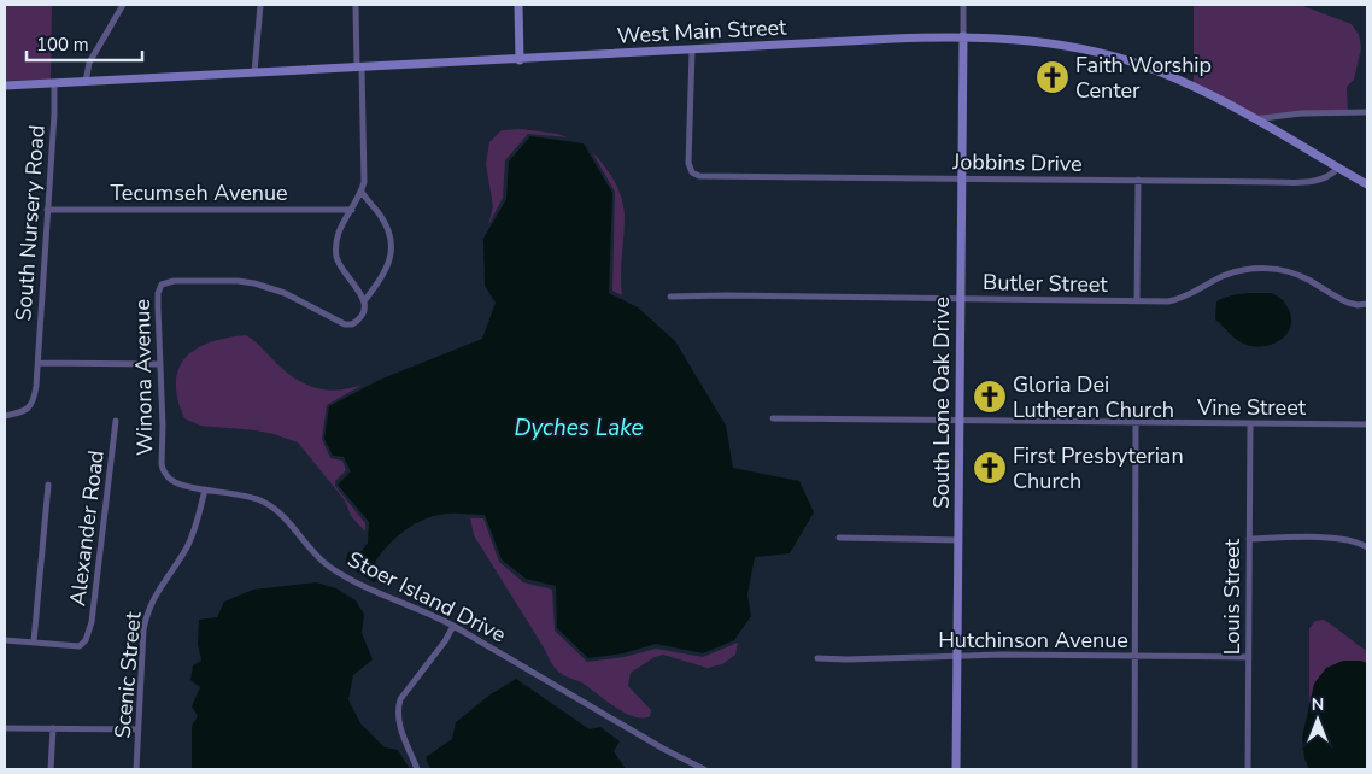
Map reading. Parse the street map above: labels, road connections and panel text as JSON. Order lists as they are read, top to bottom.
{
  "streets": {
    "main road": ["West Main Street", "South Lone Oak Drive"],
    "street": [
      "Jobbins Drive",
      "Tecumseh Avenue",
      "South Nursery Road",
      "Butler Street",
      "Winona Avenue",
      "Vine Street",
      "Alexander Road",
      "Stoer Island Drive",
      "Louis Street",
      "Hutchinson Avenue",
      "Scenic Street"
    ]
  },
  "crossings": [
    ["West Main Street", "Jobbins Drive"],
    ["West Main Street", "South Nursery Road"],
    ["West Main Street", "South Lone Oak Drive"],
    ["Jobbins Drive", "South Lone Oak Drive"],
    ["Tecumseh Avenue", "South Nursery Road"],
    ["Butler Street", "South Lone Oak Drive"],
    ["Winona Avenue", "Stoer Island Drive"],
    ["Winona Avenue", "Scenic Street"],
    ["South Lone Oak Drive", "Vine Street"],
    ["South Lone Oak Drive", "Hutchinson Avenue"],
    ["Vine Street", "Louis Street"],
    ["Stoer Island Drive", "Scenic Street"],
    ["Louis Street", "Hutchinson Avenue"]
  ],
  "water": ["Dyches Lake"],
  "places": {
    "church": ["Faith Worship Center", "Gloria Dei Lutheran Church", "First Presbyterian Church"]
  },
  "scale_bar": "100 m",
  "north": "top"
}
